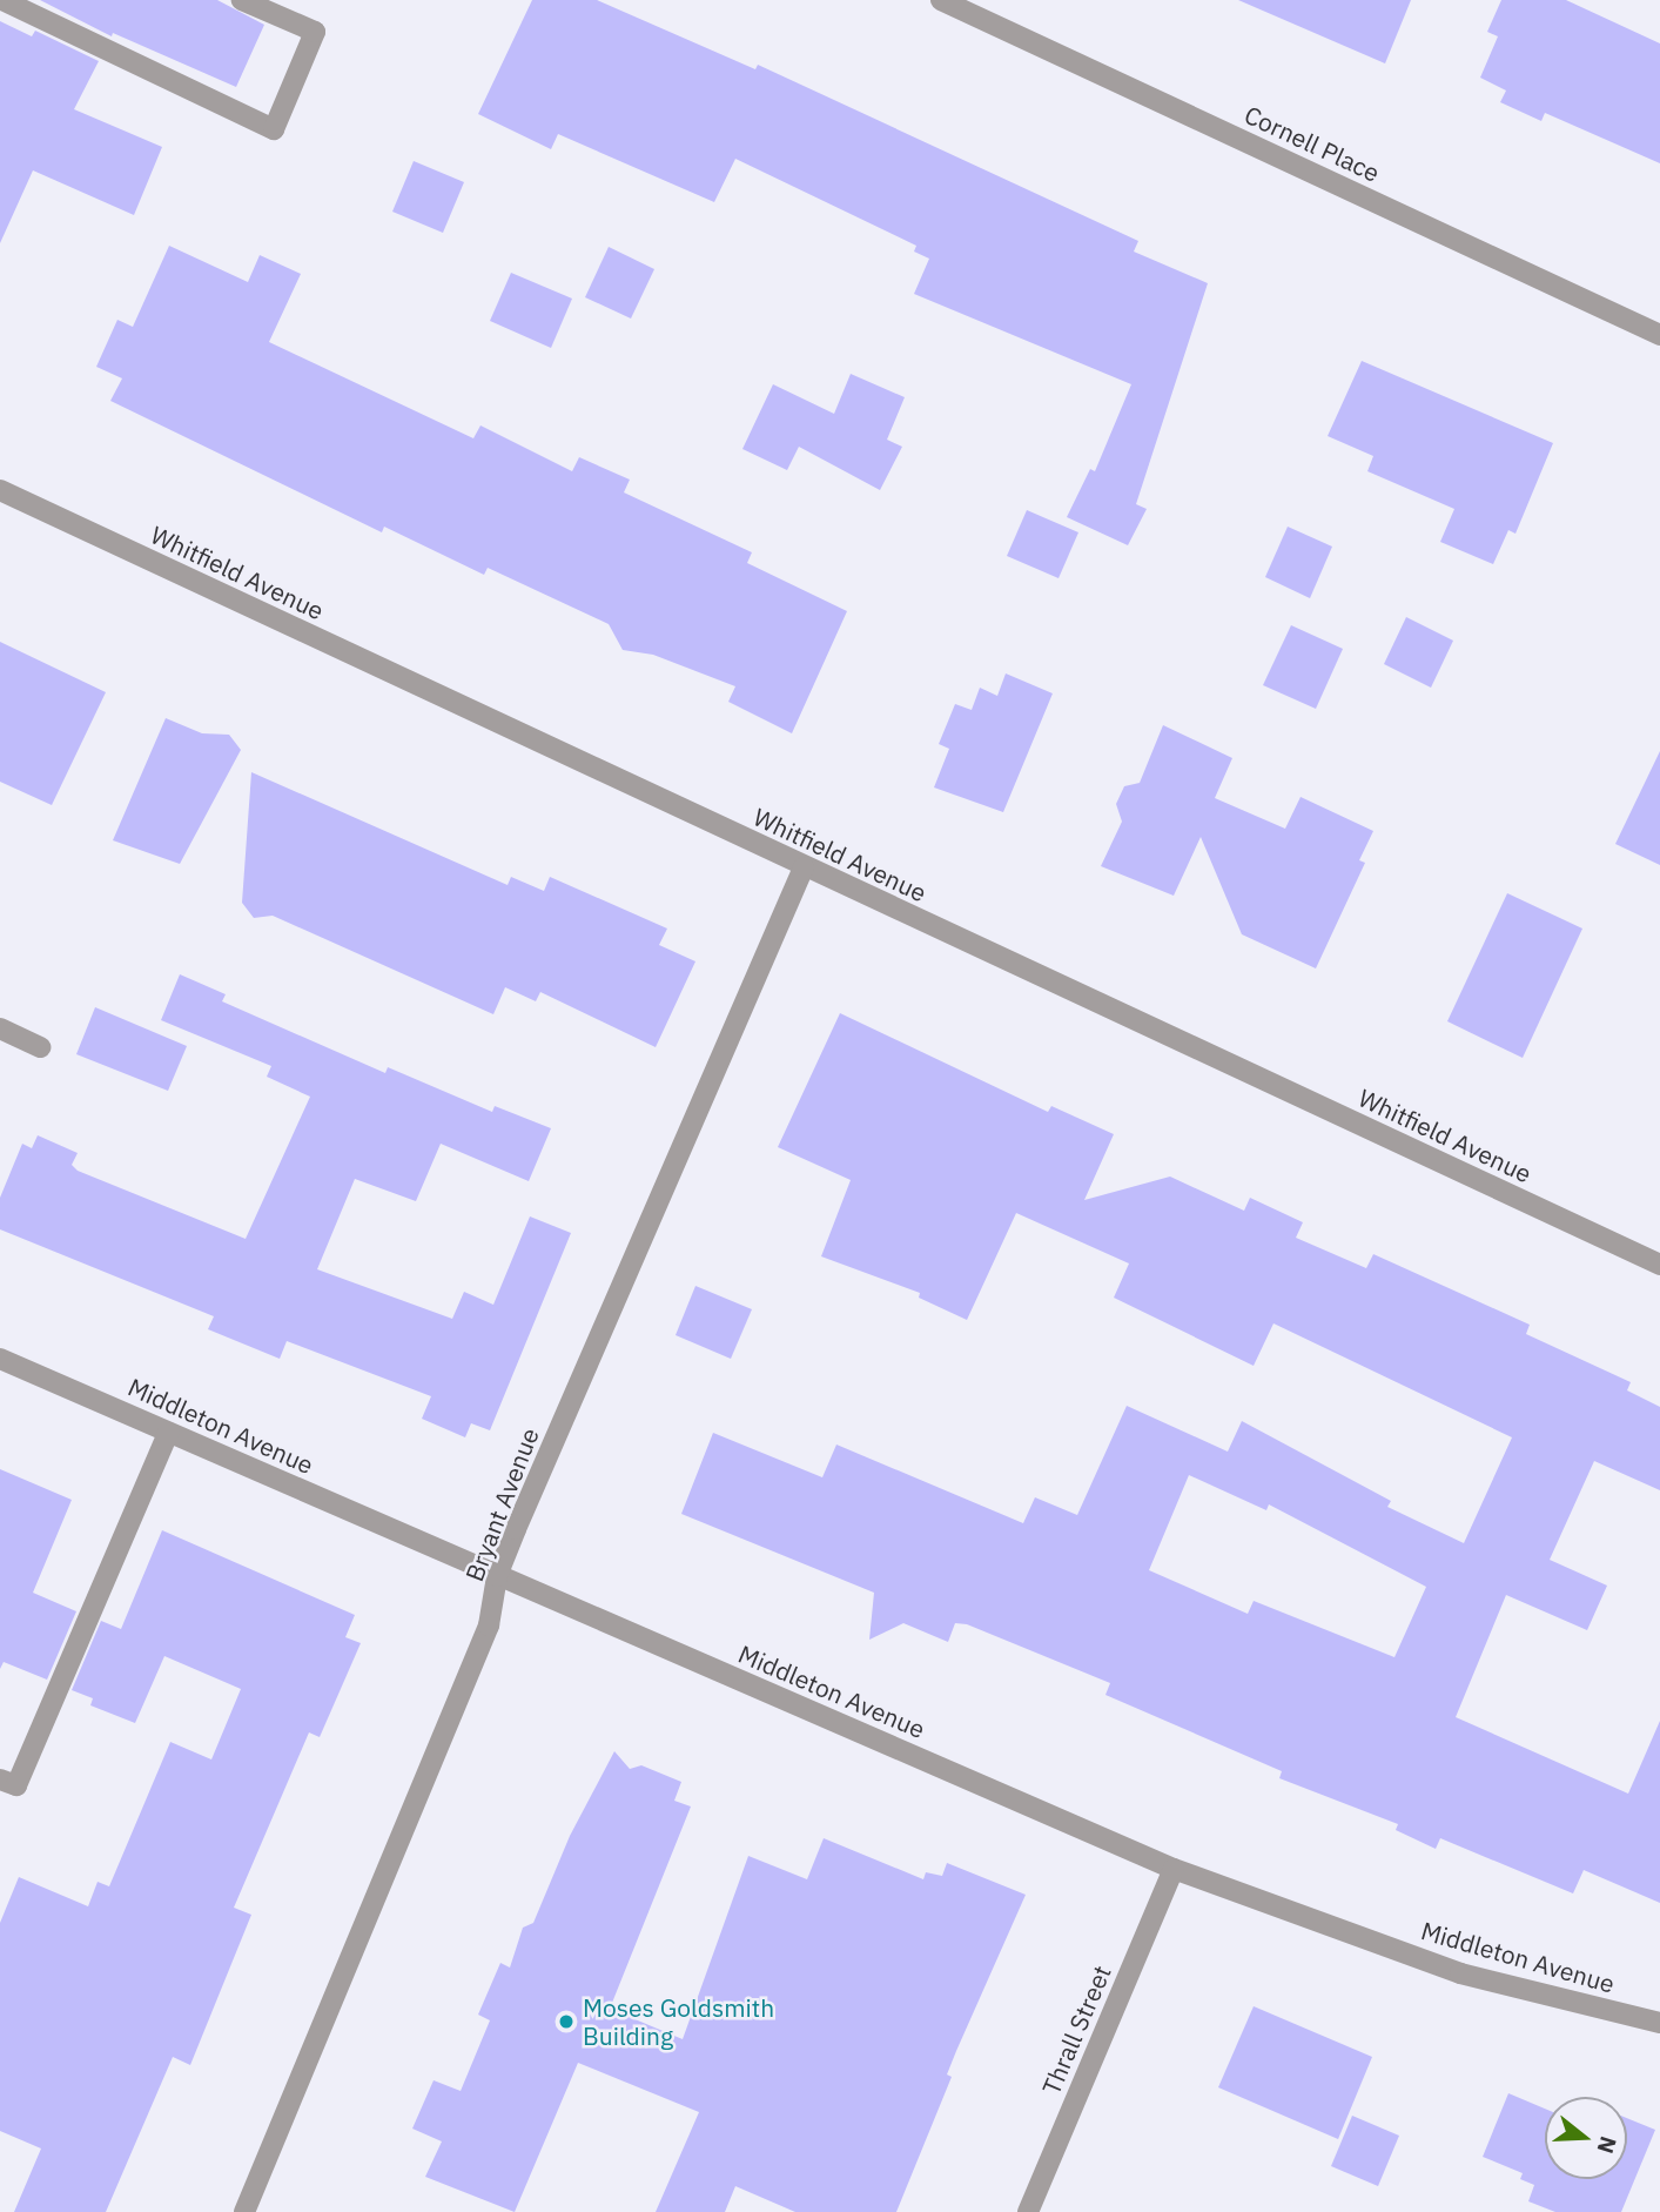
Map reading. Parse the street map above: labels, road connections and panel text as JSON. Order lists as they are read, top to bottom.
{
  "streets": {
    "street": [
      "Cornell Place",
      "Whitfield Avenue",
      "Middleton Avenue",
      "Bryant Avenue",
      "Thrall Street"
    ]
  },
  "crossings": [
    ["Whitfield Avenue", "Bryant Avenue"],
    ["Middleton Avenue", "Bryant Avenue"],
    ["Middleton Avenue", "Thrall Street"]
  ],
  "places": ["Moses Goldsmith Building"],
  "north": "right"
}
